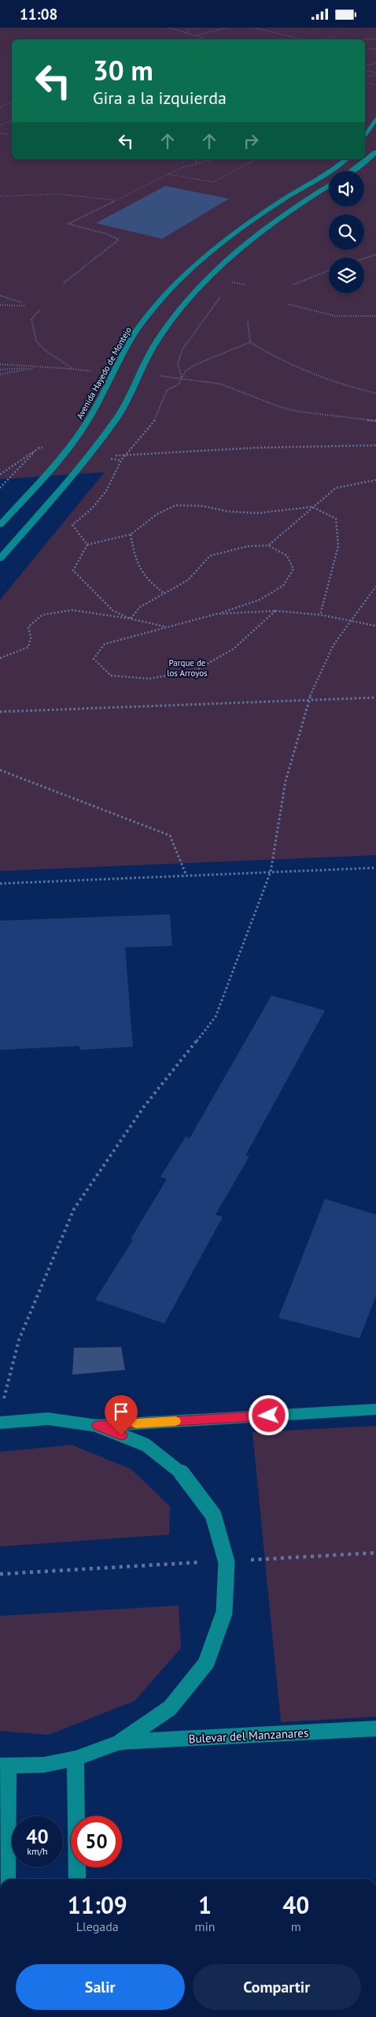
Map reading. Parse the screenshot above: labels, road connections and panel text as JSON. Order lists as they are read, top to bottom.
{
  "streets": {
    "street": ["Avenida Hayedo de Montejo", "Bulevar del Manzanares"]
  },
  "parks": ["Parque de los Arroyos"],
  "page": {
    "status": "11:08",
    "turn": ["30 m", "Gira a la izquierda"],
    "speed": "40 km/h",
    "limit": "50",
    "eta": [
      "11:09",
      "Llegada",
      "1",
      "min",
      "40",
      "m"
    ],
    "buttons": ["Salir", "Compartir"]
  }
}
